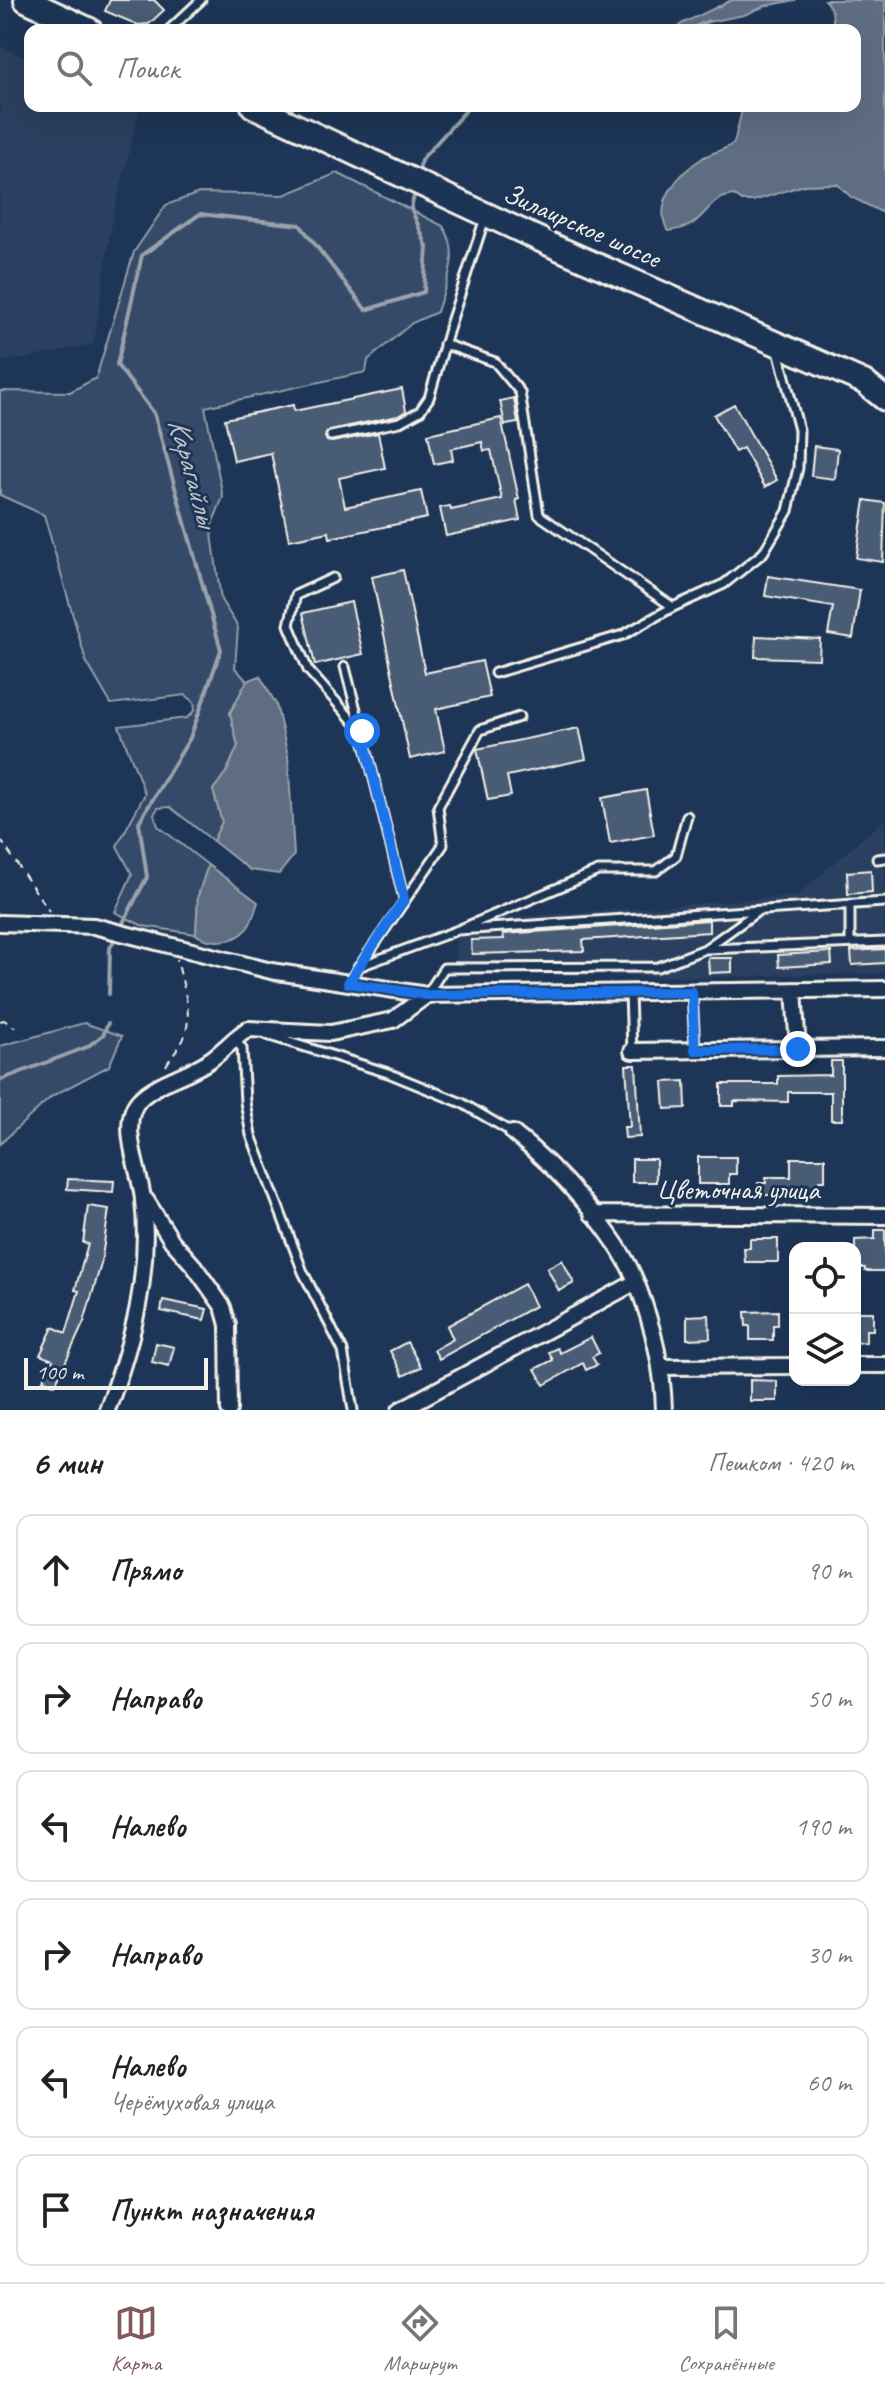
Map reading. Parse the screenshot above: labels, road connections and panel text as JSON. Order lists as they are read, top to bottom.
{
  "streets": {
    "main road": ["Зилаирское шоссе"],
    "street": ["Цветочная улица"]
  },
  "water": ["Карагайлы"],
  "scale_bar": "100 m",
  "page": {
    "search": "Поиск",
    "scale": "100 m",
    "heading": ["6 мин", "Пешком · 420 m"],
    "list": [
      ["Прямо", "90 m"],
      ["Направо", "50 m"],
      ["Налево", "190 m"],
      ["Направо", "30 m"],
      ["Налево", "Черёмуховая улица", "60 m"],
      "Пункт назначения"
    ],
    "nav": ["Карта", "Маршрут", "Сохранённые"]
  }
}
